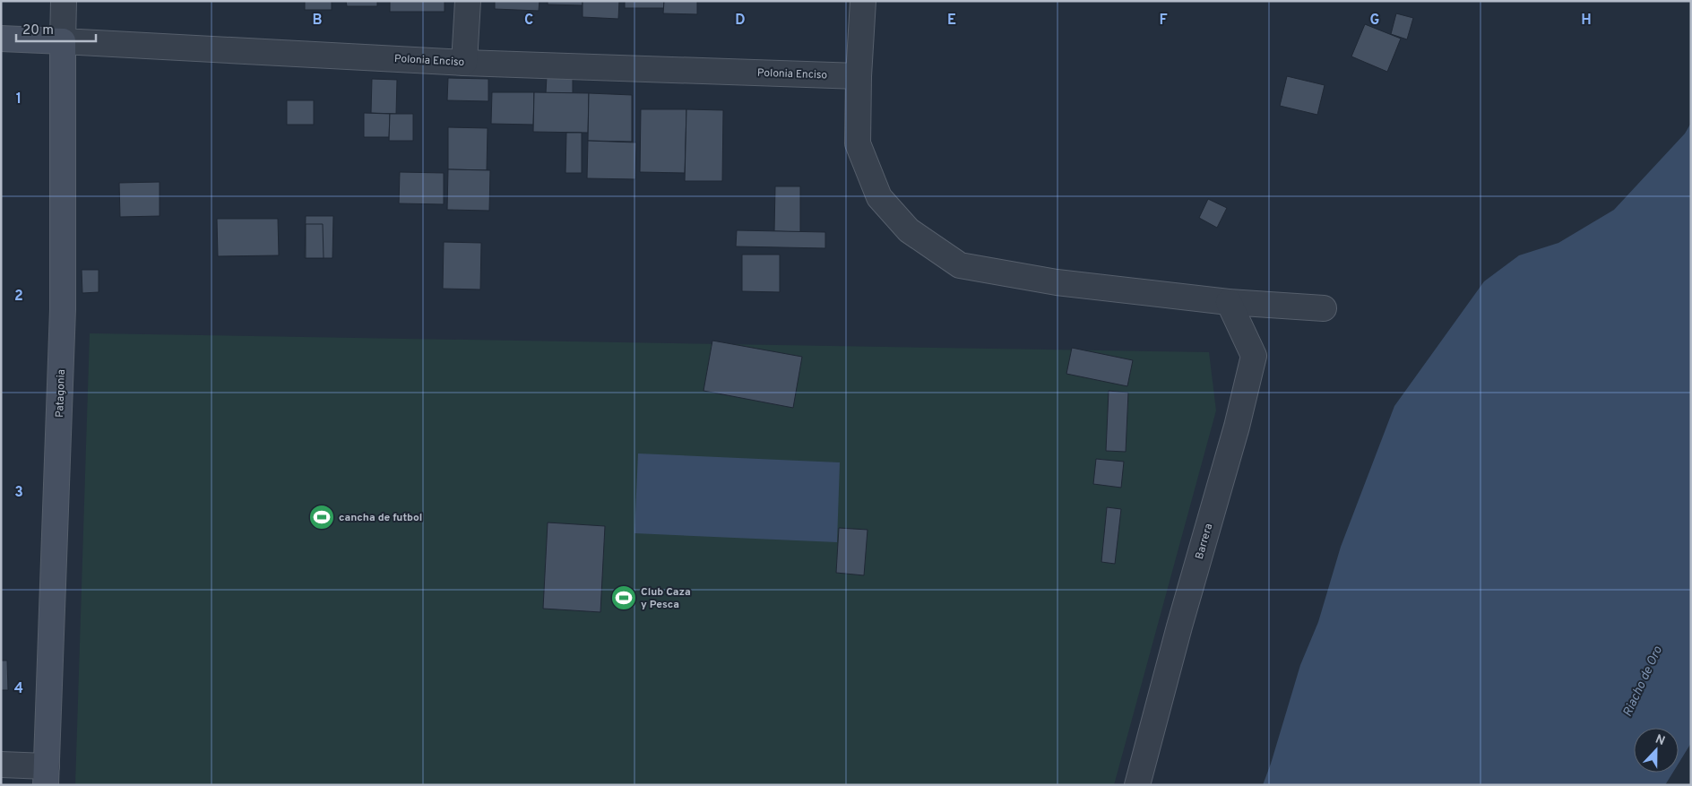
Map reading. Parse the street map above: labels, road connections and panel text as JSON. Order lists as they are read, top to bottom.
{
  "streets": {
    "main road": ["Polonia Enciso", "Patagonia"],
    "street": ["Barrera"]
  },
  "crossings": [
    ["Polonia Enciso", "Patagonia"]
  ],
  "water": ["Riacho de Oro"],
  "places": {
    "sports": ["cancha de futbol", "Club Caza y Pesca"]
  },
  "scale_bar": "20 m",
  "north": "top",
  "grid": {
    "columns": [
      "B",
      "C",
      "D",
      "E",
      "F",
      "G",
      "H"
    ],
    "rows": [
      "1",
      "2",
      "3",
      "4"
    ]
  }
}
